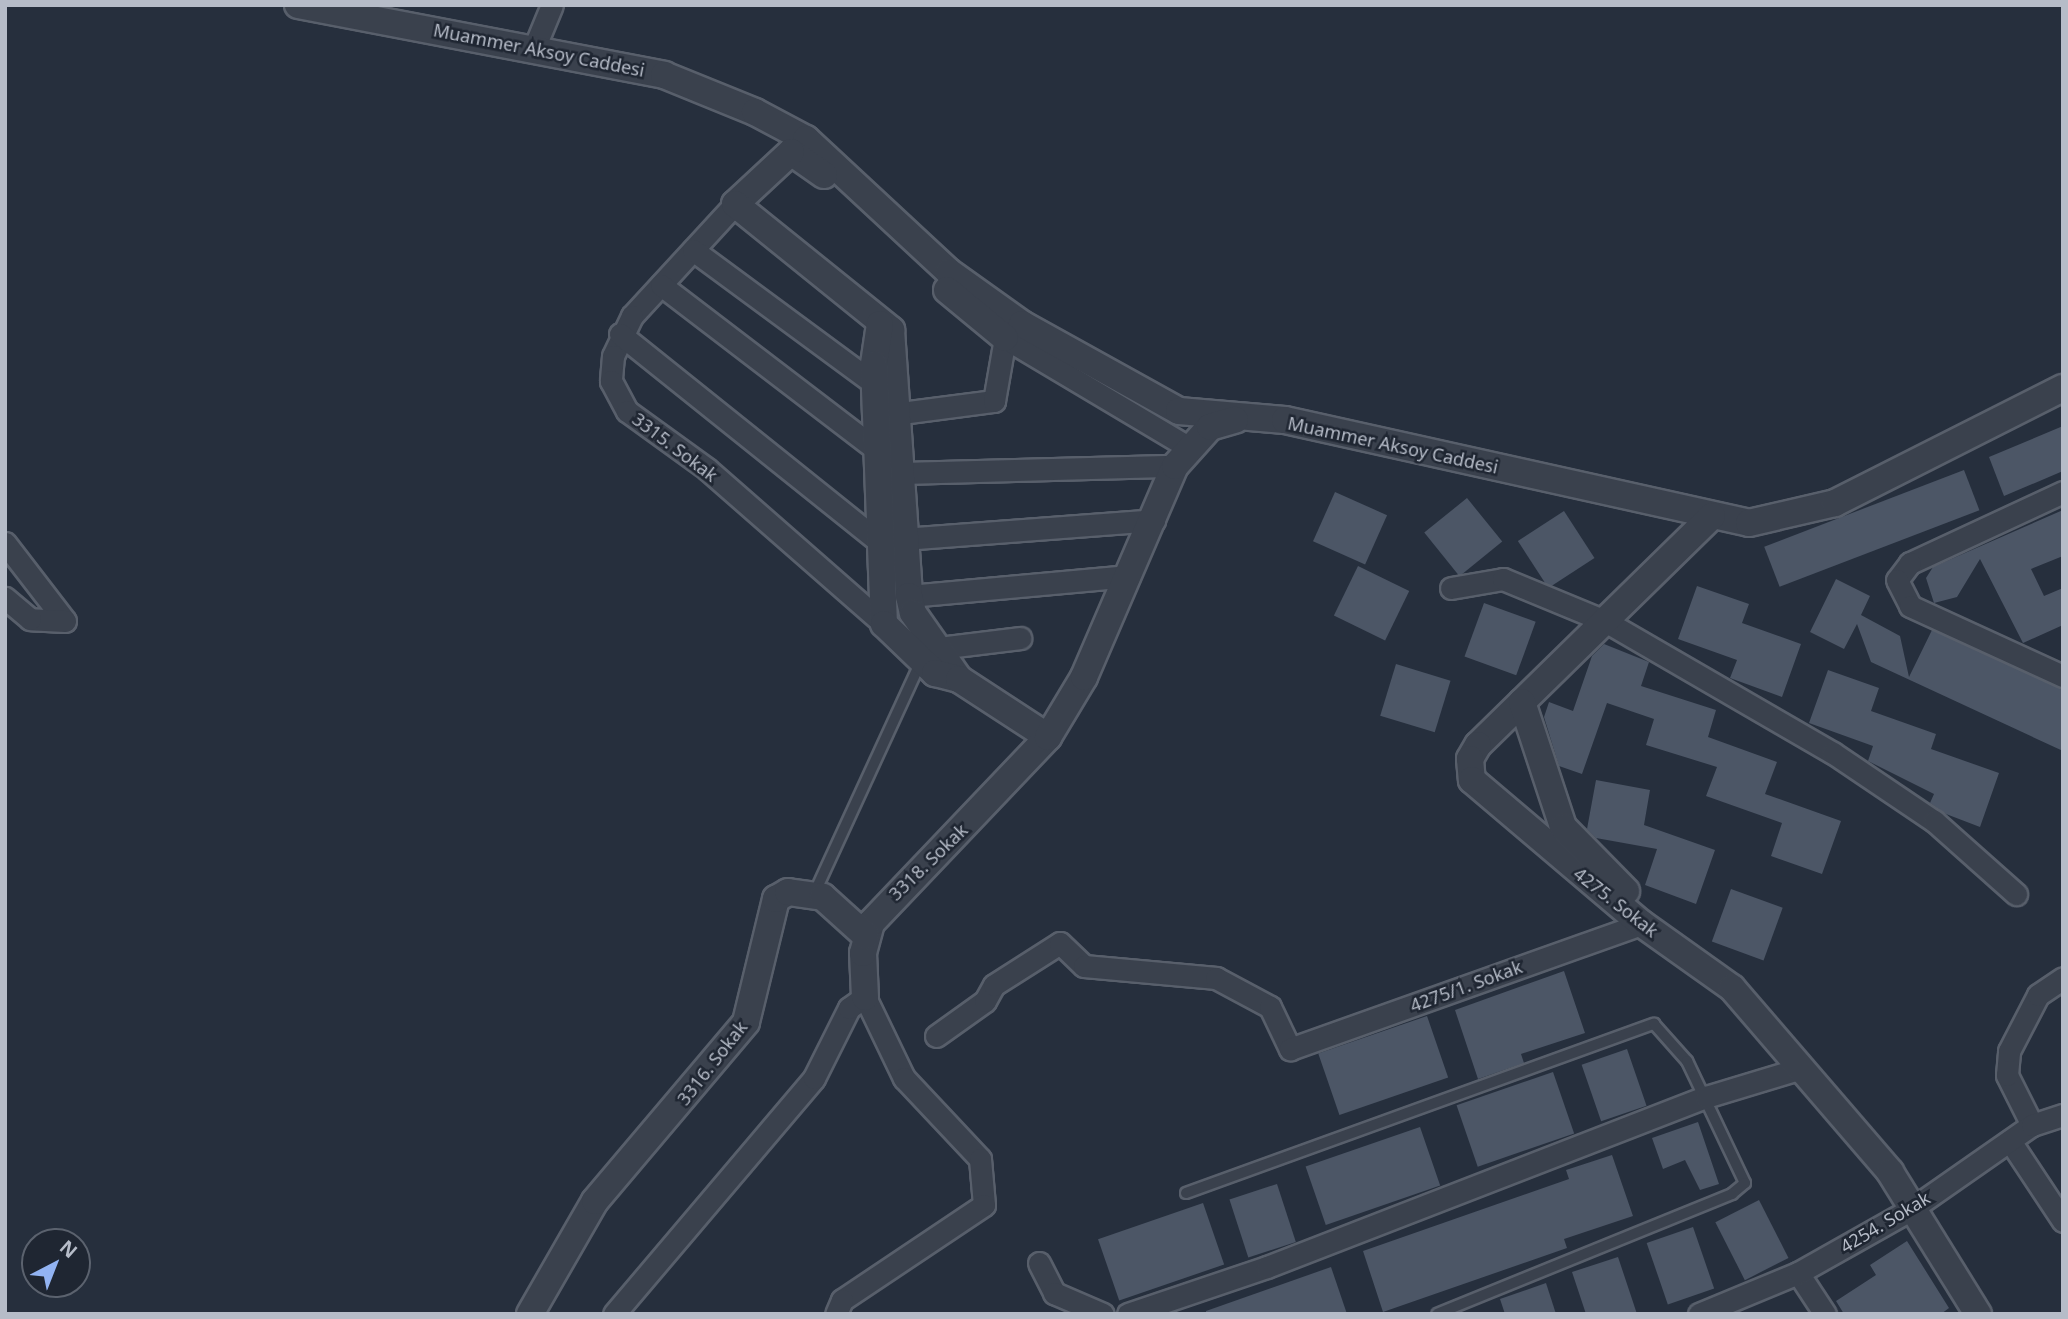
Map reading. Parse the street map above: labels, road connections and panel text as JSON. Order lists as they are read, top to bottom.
{
  "streets": {
    "street": [
      "Muammer Aksoy Caddesi",
      "3315. Sokak",
      "3318. Sokak",
      "4275. Sokak",
      "4275/1. Sokak",
      "3316. Sokak",
      "4254. Sokak"
    ]
  },
  "crossings": [
    ["Muammer Aksoy Caddesi", "4275. Sokak"],
    ["4275. Sokak", "4275/1. Sokak"],
    ["4275. Sokak", "4254. Sokak"]
  ],
  "north": "top right"
}
